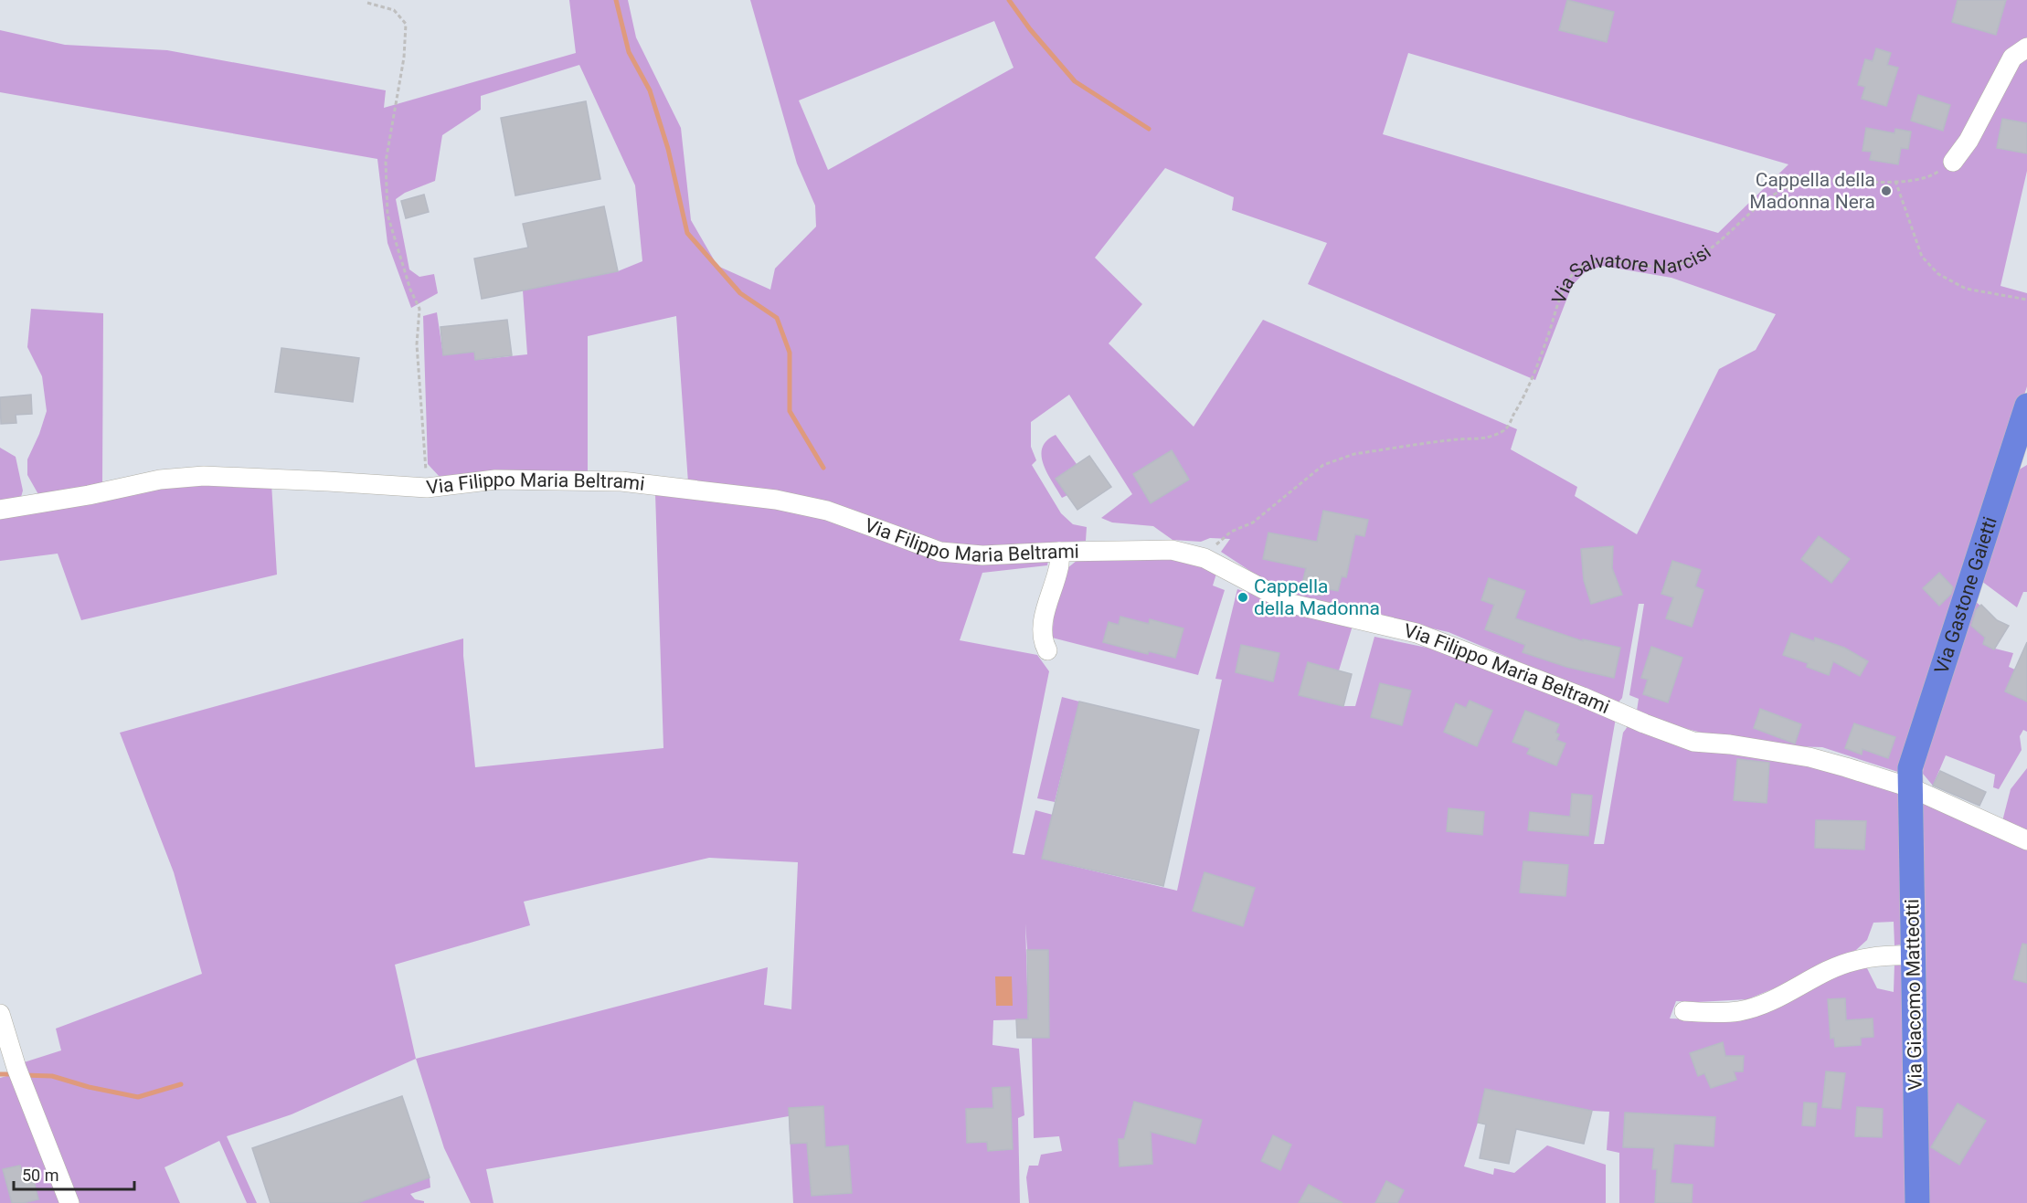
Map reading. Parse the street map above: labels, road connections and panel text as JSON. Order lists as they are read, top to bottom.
{
  "streets": {
    "main road": ["Via Gastone Gaietti", "Via Giacomo Matteotti"],
    "street": ["Via Filippo Maria Beltrami"],
    "path": ["Via Salvatore Narcisi"]
  },
  "crossings": [
    ["Via Salvatore Narcisi", "Via Filippo Maria Beltrami"],
    ["Via Filippo Maria Beltrami", "Via Gastone Gaietti"],
    ["Via Filippo Maria Beltrami", "Via Giacomo Matteotti"],
    ["Via Gastone Gaietti", "Via Giacomo Matteotti"]
  ],
  "places": ["Cappella della Madonna Nera", "Cappella della Madonna"],
  "scale_bar": "50 m"
}
